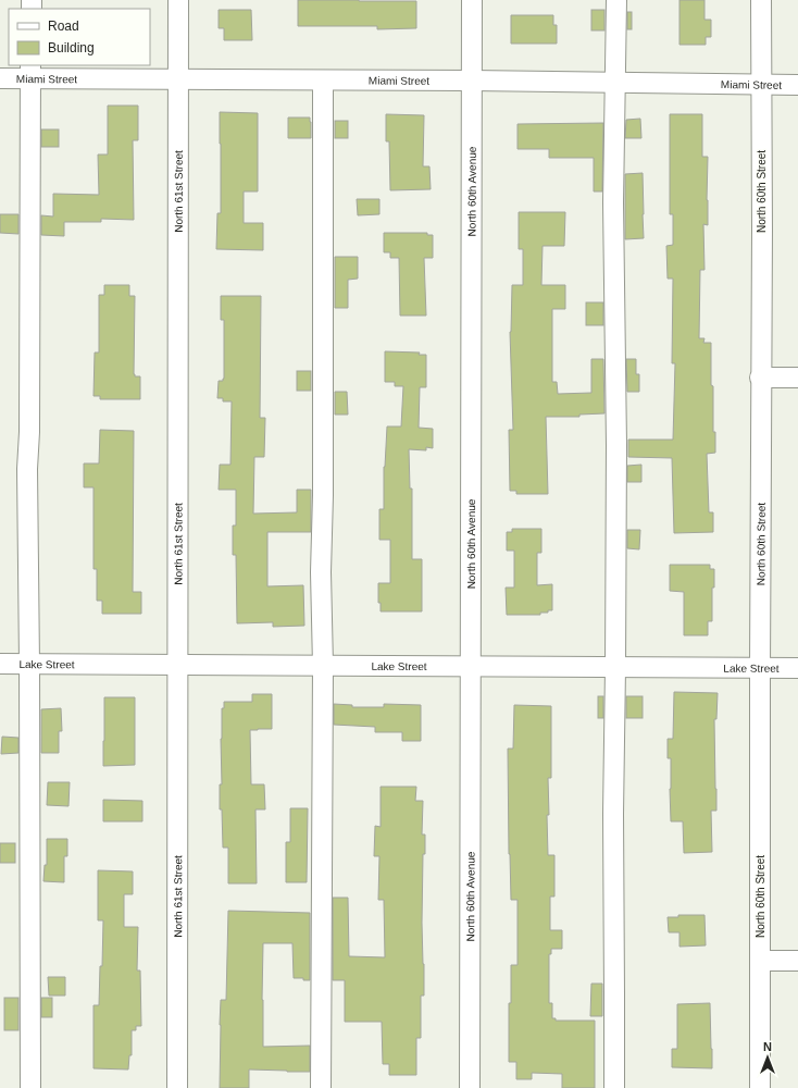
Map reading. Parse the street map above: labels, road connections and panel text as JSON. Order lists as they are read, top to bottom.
{
  "streets": {
    "street": [
      "Miami Street",
      "North 61st Street",
      "North 60th Avenue",
      "North 60th Street",
      "Lake Street"
    ]
  },
  "crossings": [
    ["Miami Street", "North 61st Street"],
    ["Miami Street", "North 60th Avenue"],
    ["Miami Street", "North 60th Street"],
    ["North 61st Street", "Lake Street"],
    ["North 60th Avenue", "Lake Street"],
    ["North 60th Street", "Lake Street"]
  ],
  "legend": ["Road", "Building"],
  "north": "top"
}
